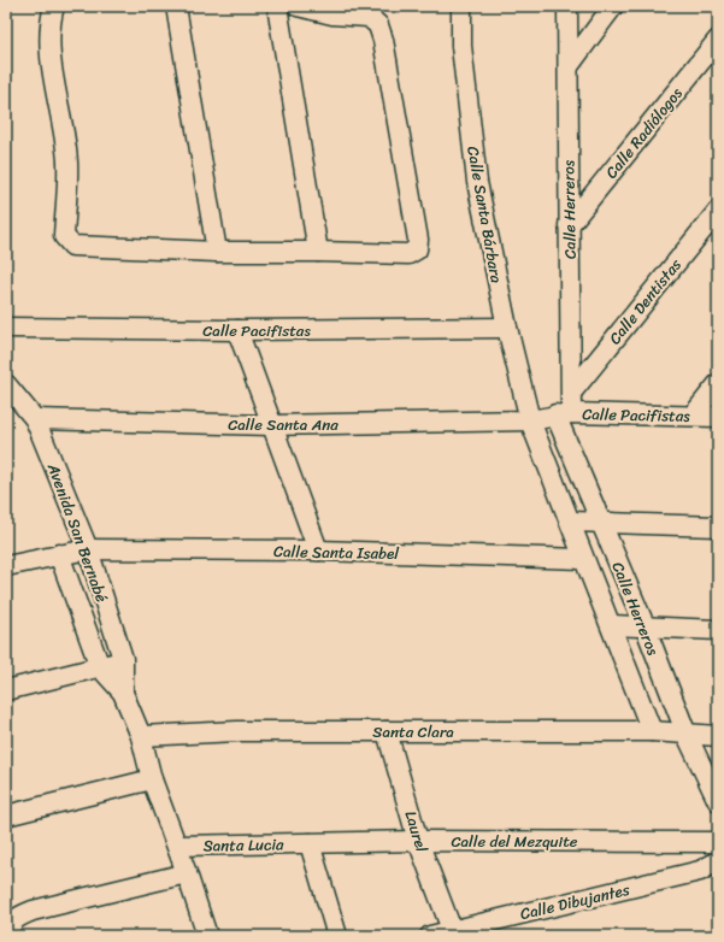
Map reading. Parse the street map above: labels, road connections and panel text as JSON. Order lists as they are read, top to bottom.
{
  "streets": {
    "street": [
      "Calle Radiólogos",
      "Calle Herreros",
      "Calle Santa Bárbara",
      "Calle Dentistas",
      "Calle Pacifistas",
      "Calle Santa Ana",
      "Avenida San Bernabé",
      "Calle Santa Isabel",
      "Santa Clara",
      "Laurel",
      "Calle del Mezquite",
      "Santa Lucia",
      "Calle Dibujantes"
    ]
  },
  "crossings": [
    ["Calle Radiólogos", "Calle Herreros"],
    ["Calle Herreros", "Calle Santa Bárbara"],
    ["Calle Herreros", "Calle Dentistas"],
    ["Calle Herreros", "Calle Pacifistas"],
    ["Calle Herreros", "Calle Santa Ana"],
    ["Calle Herreros", "Calle Santa Isabel"],
    ["Calle Herreros", "Santa Clara"],
    ["Calle Santa Bárbara", "Calle Pacifistas"],
    ["Calle Santa Bárbara", "Calle Santa Ana"],
    ["Calle Pacifistas", "Calle Santa Ana"],
    ["Calle Santa Ana", "Avenida San Bernabé"],
    ["Avenida San Bernabé", "Calle Santa Isabel"],
    ["Avenida San Bernabé", "Santa Clara"],
    ["Avenida San Bernabé", "Santa Lucia"],
    ["Santa Clara", "Laurel"],
    ["Laurel", "Calle del Mezquite"],
    ["Laurel", "Calle Dibujantes"],
    ["Calle del Mezquite", "Santa Lucia"]
  ]
}
